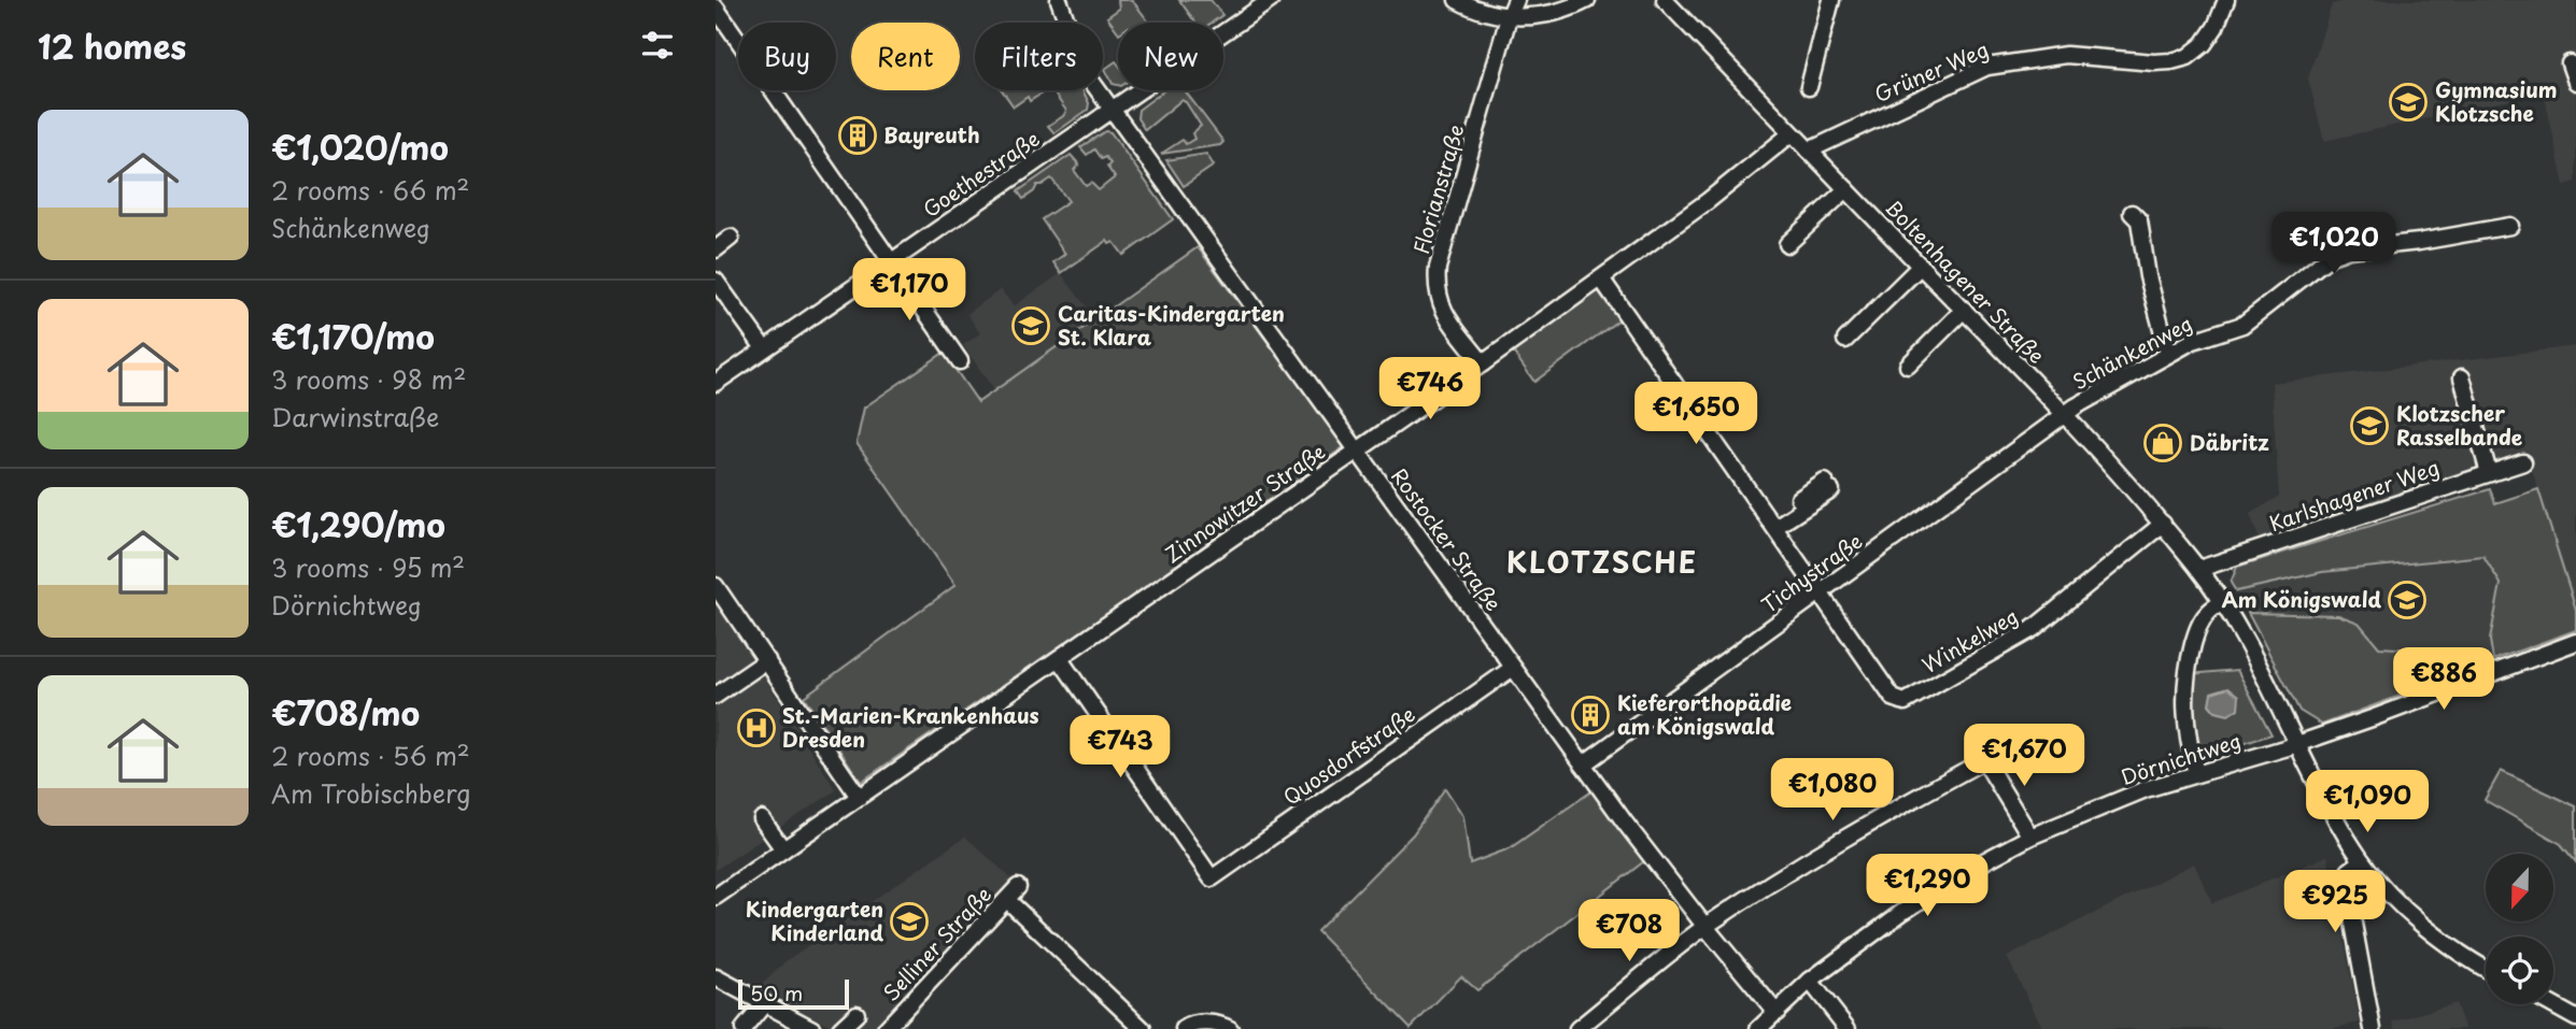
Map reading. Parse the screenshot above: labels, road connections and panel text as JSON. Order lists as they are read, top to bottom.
{
  "streets": {
    "street": [
      "Grüner Weg",
      "Goethestraße",
      "Florianstraße",
      "Boltenhagener Straße",
      "Schänkenweg",
      "Karlshagener Weg",
      "Zinnowitzer Straße",
      "Rostocker Straße",
      "Tichystraße",
      "Winkelweg",
      "Quosdorfstraße",
      "Dörnichtweg",
      "Selliner Straße"
    ]
  },
  "crossings": [
    ["Grüner Weg", "Boltenhagener Straße"],
    ["Goethestraße", "Rostocker Straße"],
    ["Florianstraße", "Zinnowitzer Straße"],
    ["Boltenhagener Straße", "Schänkenweg"],
    ["Boltenhagener Straße", "Karlshagener Weg"],
    ["Boltenhagener Straße", "Zinnowitzer Straße"],
    ["Boltenhagener Straße", "Tichystraße"],
    ["Boltenhagener Straße", "Winkelweg"],
    ["Boltenhagener Straße", "Dörnichtweg"],
    ["Schänkenweg", "Tichystraße"],
    ["Zinnowitzer Straße", "Rostocker Straße"],
    ["Zinnowitzer Straße", "Winkelweg"],
    ["Zinnowitzer Straße", "Quosdorfstraße"],
    ["Rostocker Straße", "Tichystraße"],
    ["Rostocker Straße", "Quosdorfstraße"],
    ["Rostocker Straße", "Dörnichtweg"],
    ["Tichystraße", "Winkelweg"]
  ],
  "districts": ["KLOTZSCHE"],
  "places": {
    "school or university": [
      "Gymnasium Klotzsche",
      "Caritas-Kindergarten St. Klara",
      "Klotzscher Rasselbande",
      "Am Königswald",
      "Kindergarten Kinderland"
    ],
    "building": ["Bayreuth", "Kieferorthopädie am Königswald"],
    "shop": ["Däbritz"],
    "hospital": ["St.-Marien-Krankenhaus Dresden"]
  },
  "scale_bar": "50 m",
  "north": "bottom",
  "page": {
    "heading": "12 homes",
    "chip": [
      "Buy",
      "Rent",
      "Filters",
      "New"
    ],
    "list": [
      {
        "name": "€1,020/mo",
        "note": "2 rooms · 66 m² · Schänkenweg"
      },
      {
        "name": "€1,170/mo",
        "note": "3 rooms · 98 m² · Darwinstraße"
      },
      {
        "name": "€1,290/mo",
        "note": "3 rooms · 95 m² · Dörnichtweg"
      },
      {
        "name": "€708/mo",
        "note": "2 rooms · 56 m² · Am Trobischberg"
      }
    ],
    "price": [
      "€1,020",
      "€1,170",
      "€746",
      "€1,650",
      "€886",
      "€743",
      "€1,670",
      "€1,080",
      "€1,090",
      "€1,290",
      "€925",
      "€708"
    ],
    "scale": "50 m"
  }
}
